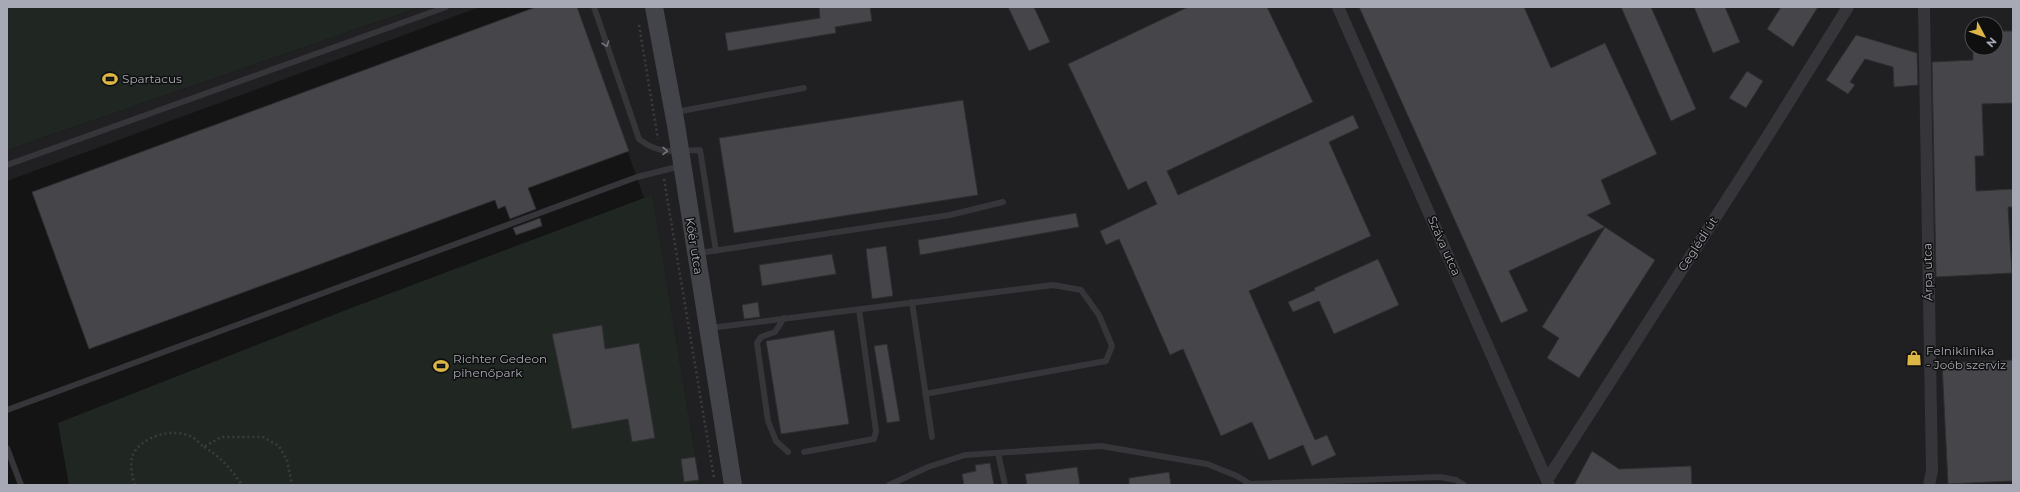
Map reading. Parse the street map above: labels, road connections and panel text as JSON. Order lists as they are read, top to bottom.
{
  "streets": {
    "street": [
      "Ceglédi út",
      "Kőér utca",
      "Száva utca",
      "Árpa utca"
    ]
  },
  "crossings": [
    ["Ceglédi út", "Száva utca"]
  ],
  "places": {
    "sports": ["Spartacus", "Richter Gedeon pihenőpark"],
    "shop": ["Felniklinika - Joób szerviz"]
  },
  "north": "bottom right"
}
